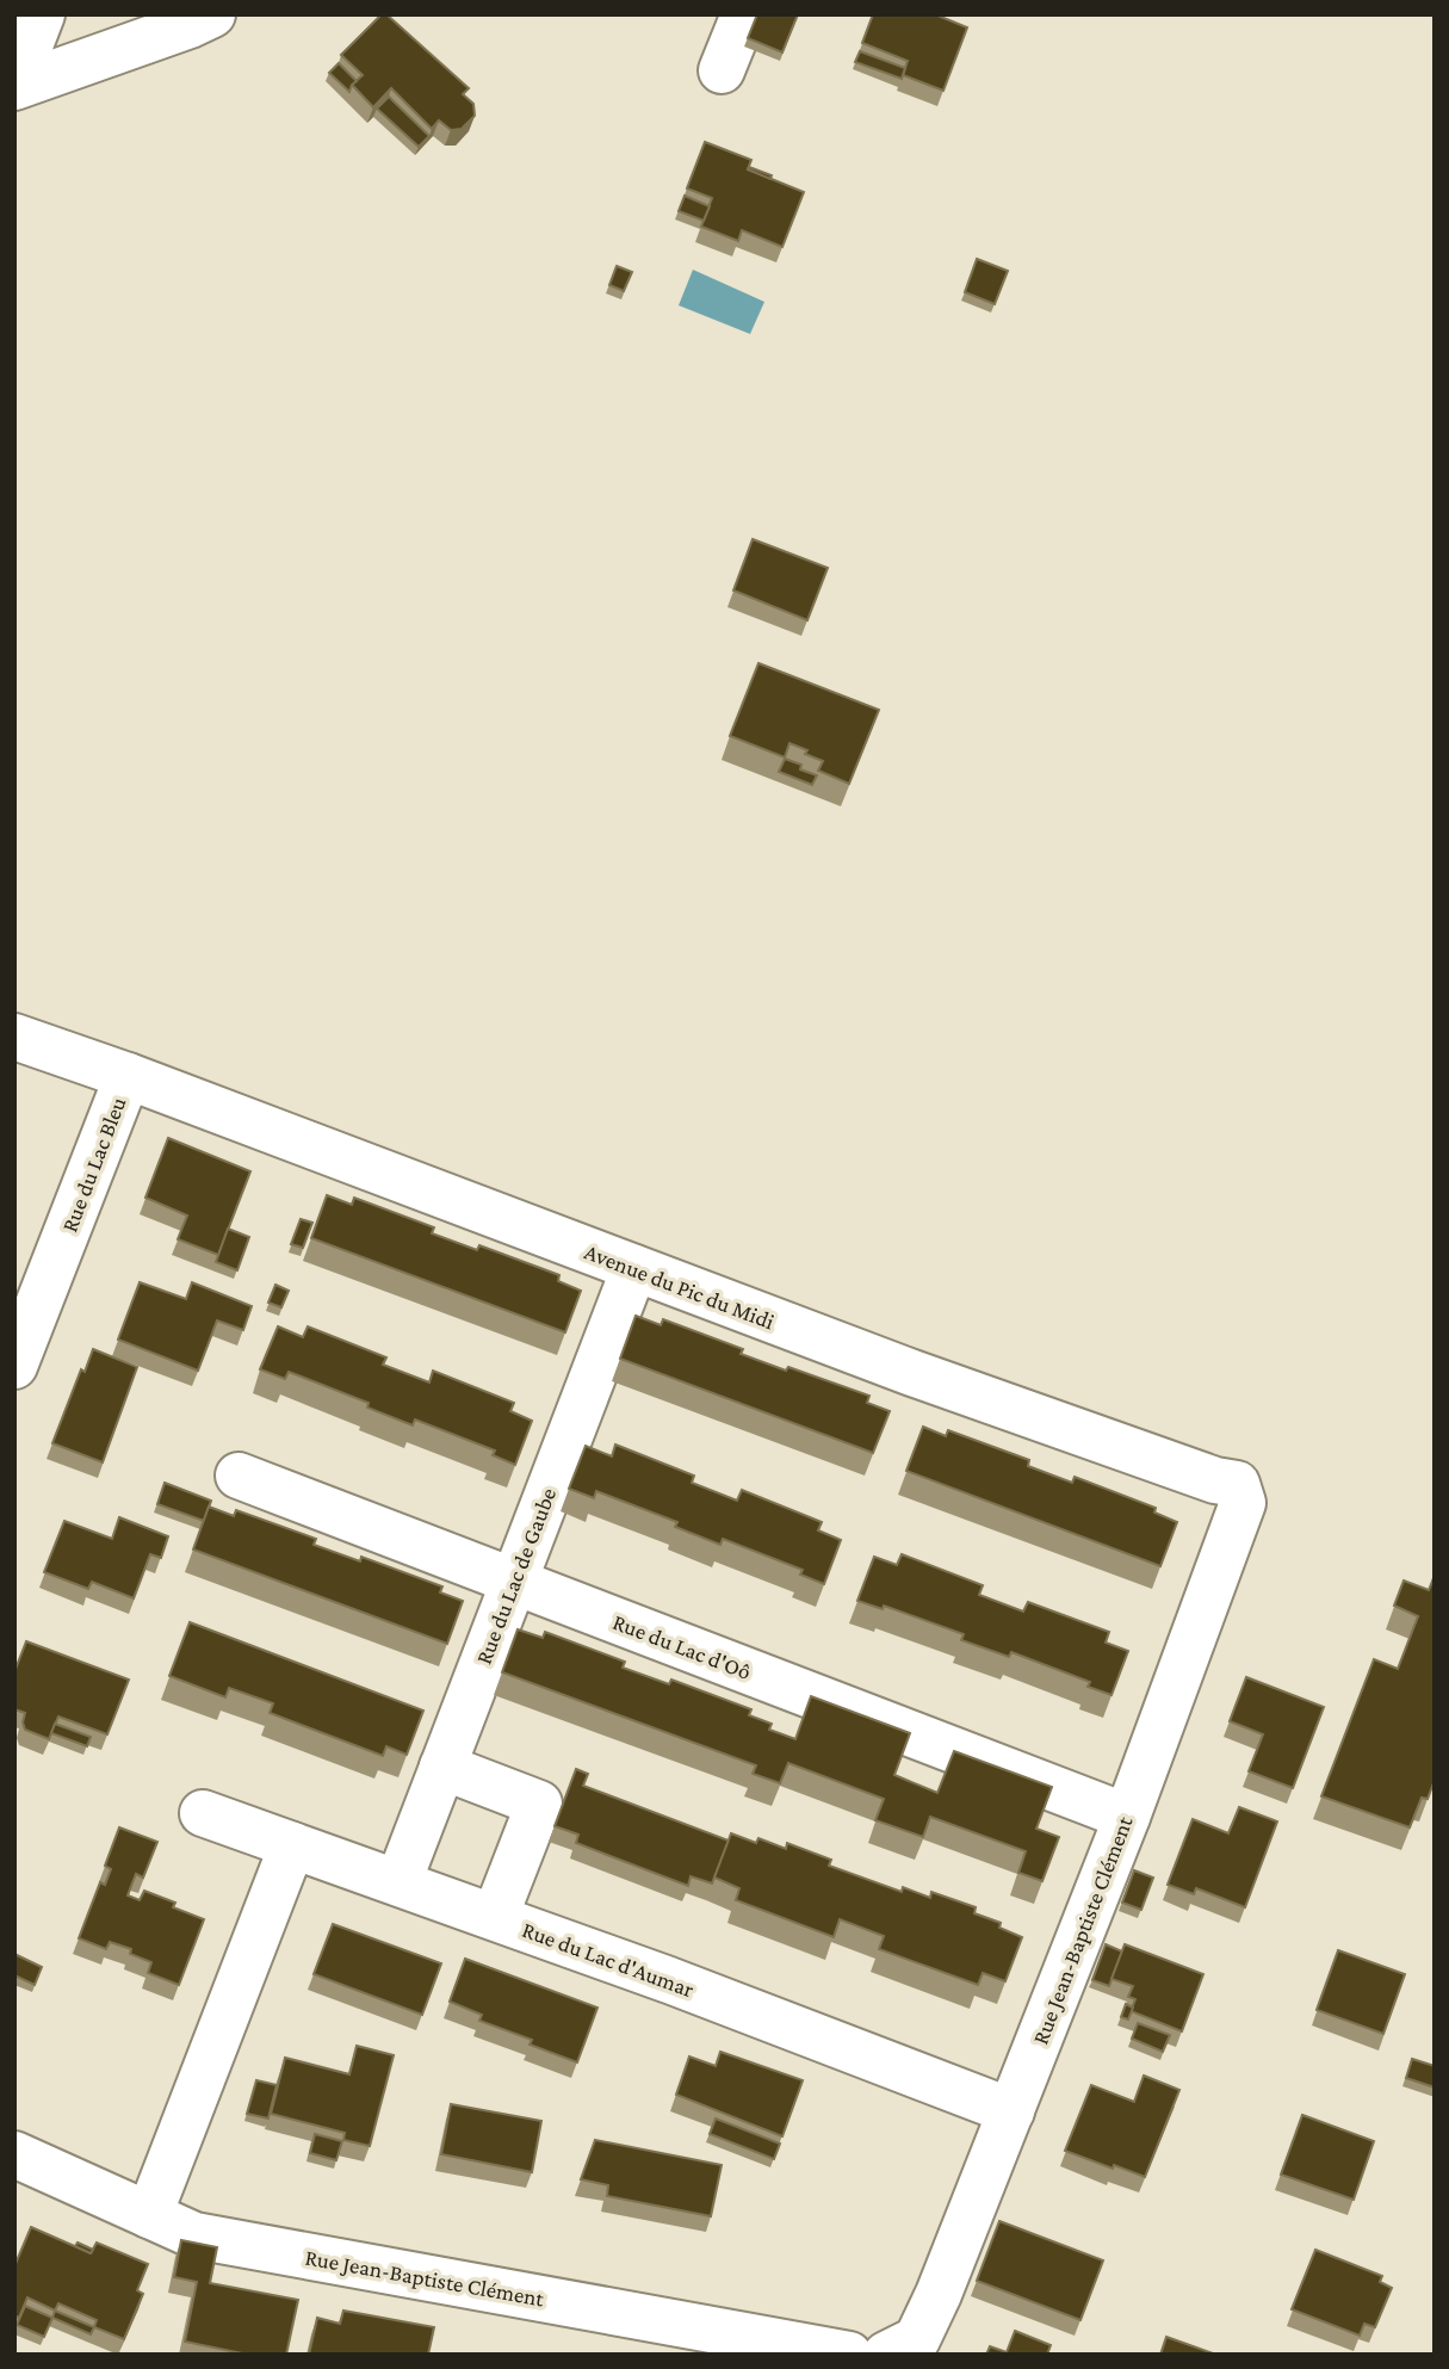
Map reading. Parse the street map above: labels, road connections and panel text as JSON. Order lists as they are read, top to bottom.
{
  "streets": {
    "street": [
      "Rue du Lac Bleu",
      "Avenue du Pic du Midi",
      "Rue du Lac de Gaube",
      "Rue du Lac d'Oô",
      "Rue Jean-Baptiste Clément",
      "Rue du Lac d'Aumar"
    ]
  },
  "crossings": [
    ["Rue du Lac Bleu", "Avenue du Pic du Midi"],
    ["Avenue du Pic du Midi", "Rue du Lac de Gaube"],
    ["Avenue du Pic du Midi", "Rue Jean-Baptiste Clément"],
    ["Rue du Lac de Gaube", "Rue du Lac d'Oô"],
    ["Rue du Lac de Gaube", "Rue du Lac d'Aumar"],
    ["Rue du Lac d'Oô", "Rue Jean-Baptiste Clément"],
    ["Rue Jean-Baptiste Clément", "Rue du Lac d'Aumar"]
  ]
}
